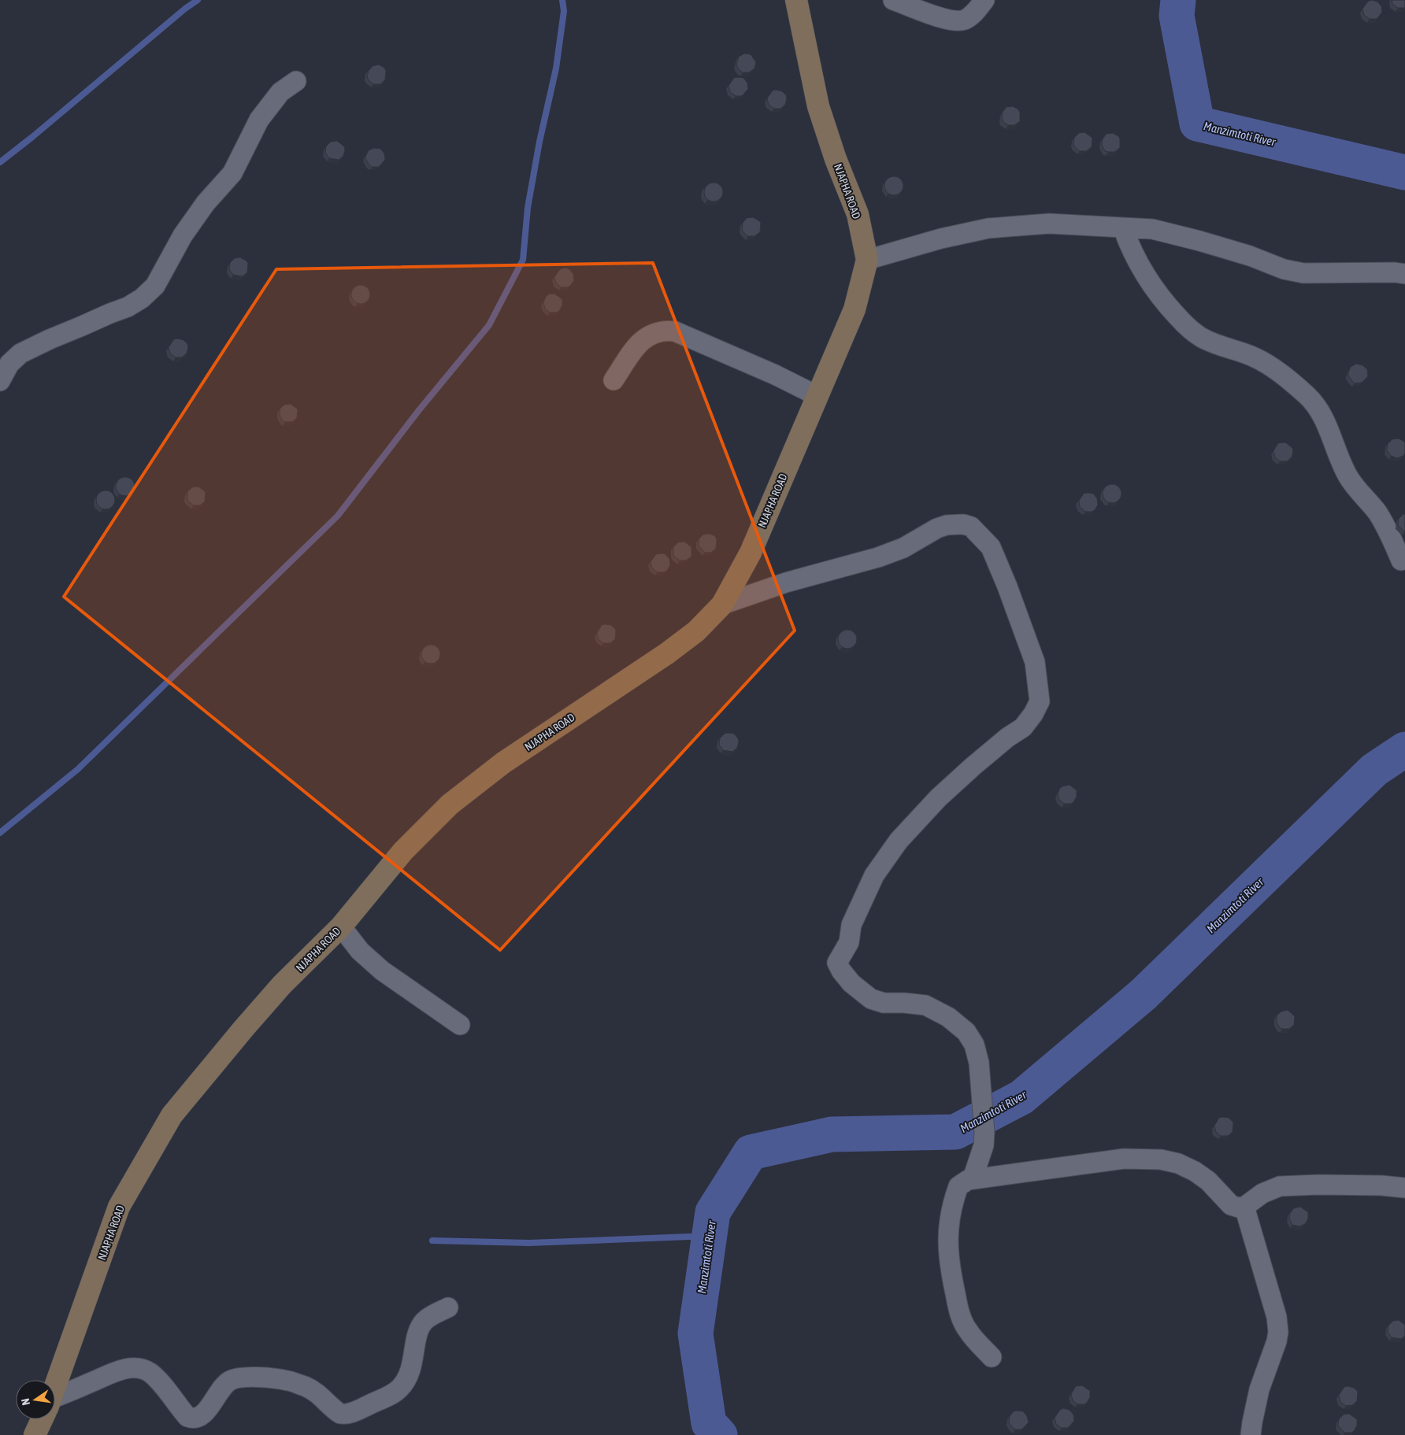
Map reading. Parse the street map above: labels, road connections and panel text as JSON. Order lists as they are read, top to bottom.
{
  "streets": {
    "street": ["NJAPHA ROAD"]
  },
  "water": ["Manzimtoti River"],
  "north": "left"
}
